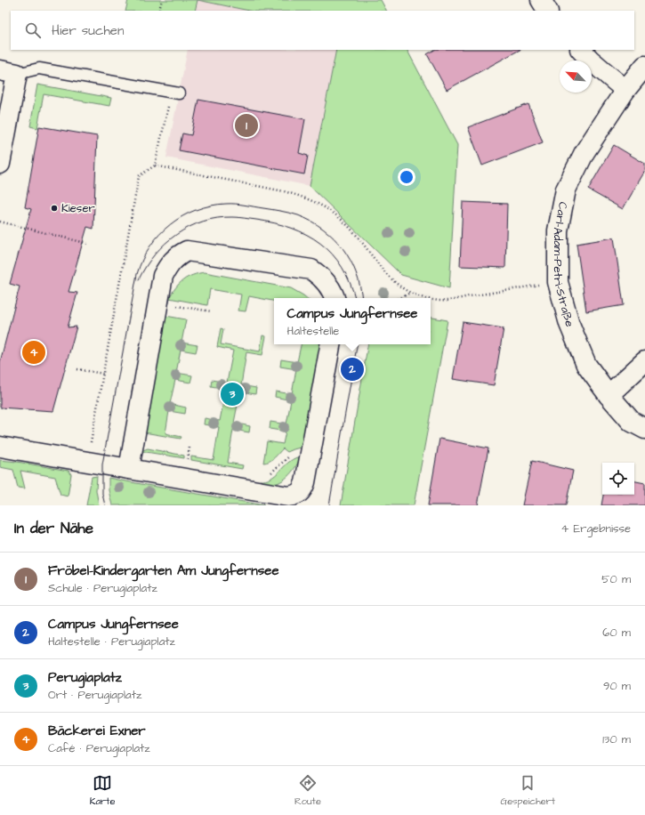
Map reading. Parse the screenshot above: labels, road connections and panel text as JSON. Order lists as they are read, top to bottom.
{
  "streets": {
    "street": ["Carl-Adam-Petri-Straße"]
  },
  "places": ["Kieser"],
  "north": "top left",
  "page": {
    "search": "Hier suchen",
    "pins": [
      "1",
      "4",
      "2",
      "3"
    ],
    "popup": ["Campus Jungfernsee", "Haltestelle"],
    "heading": ["In der Nähe", "4 Ergebnisse"],
    "list": [
      {
        "mark": "1",
        "name": "Fröbel-Kindergarten Am Jungfernsee",
        "note": "Schule · Perugiaplatz",
        "value": "50 m"
      },
      {
        "mark": "2",
        "name": "Campus Jungfernsee",
        "note": "Haltestelle · Perugiaplatz",
        "value": "60 m"
      },
      {
        "mark": "3",
        "name": "Perugiaplatz",
        "note": "Ort · Perugiaplatz",
        "value": "90 m"
      },
      {
        "mark": "4",
        "name": "Bäckerei Exner",
        "note": "Café · Perugiaplatz",
        "value": "130 m"
      }
    ],
    "nav": ["Karte", "Route", "Gespeichert"]
  }
}
